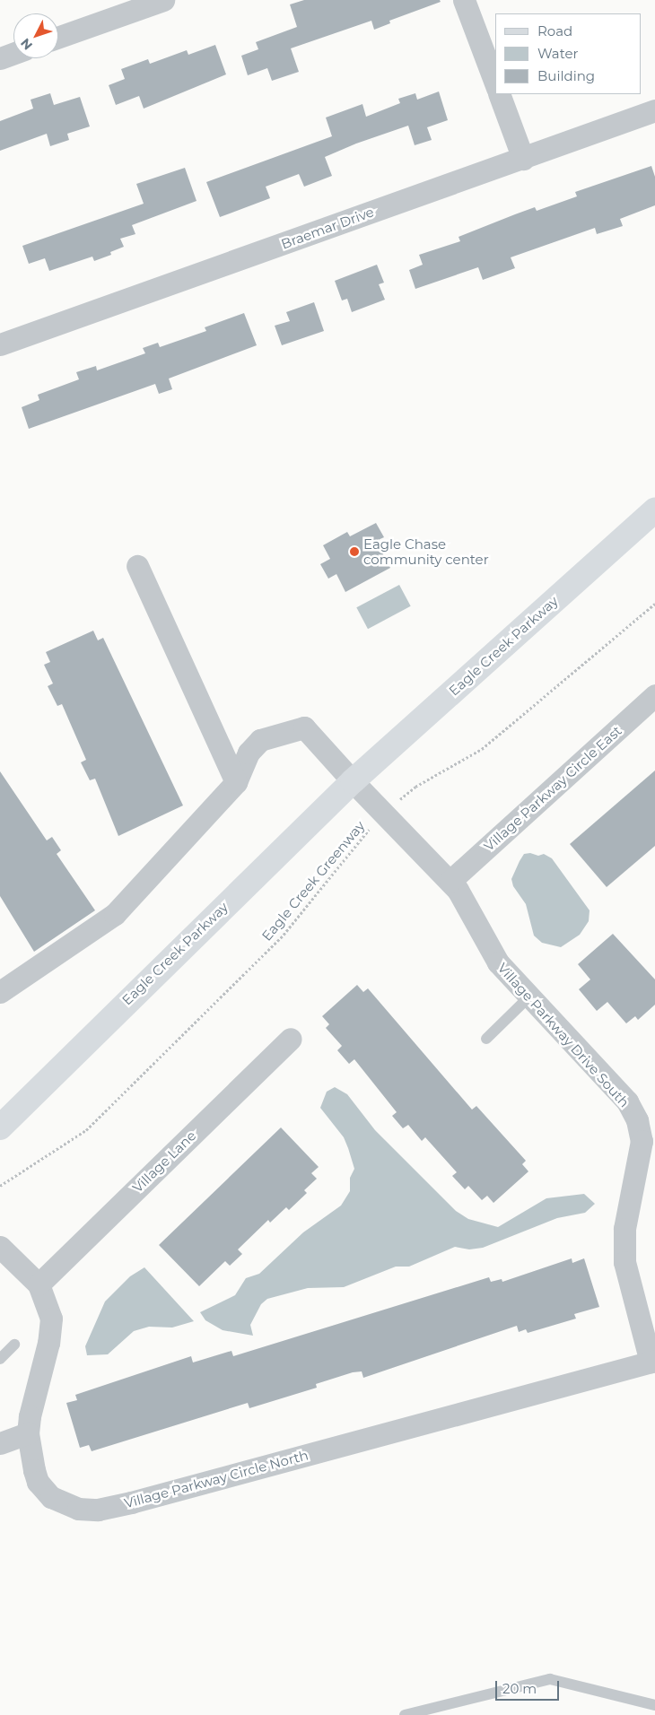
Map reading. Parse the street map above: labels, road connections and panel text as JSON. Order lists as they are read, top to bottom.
{
  "streets": {
    "main road": ["Eagle Creek Parkway"],
    "street": [
      "Braemar Drive",
      "Village Parkway Circle East",
      "Village Parkway Drive South",
      "Village Lane",
      "Village Parkway Circle North"
    ],
    "path": ["Eagle Creek Greenway"]
  },
  "crossings": [
    ["Eagle Creek Parkway", "Village Parkway Drive South"],
    ["Village Parkway Circle East", "Village Parkway Drive South"],
    ["Eagle Creek Greenway", "Village Parkway Drive South"],
    ["Village Parkway Drive South", "Village Parkway Circle North"],
    ["Village Lane", "Village Parkway Circle North"]
  ],
  "places": ["Eagle Chase community center"],
  "legend": ["Road", "Water", "Building"],
  "scale_bar": "20 m",
  "north": "bottom left"
}
